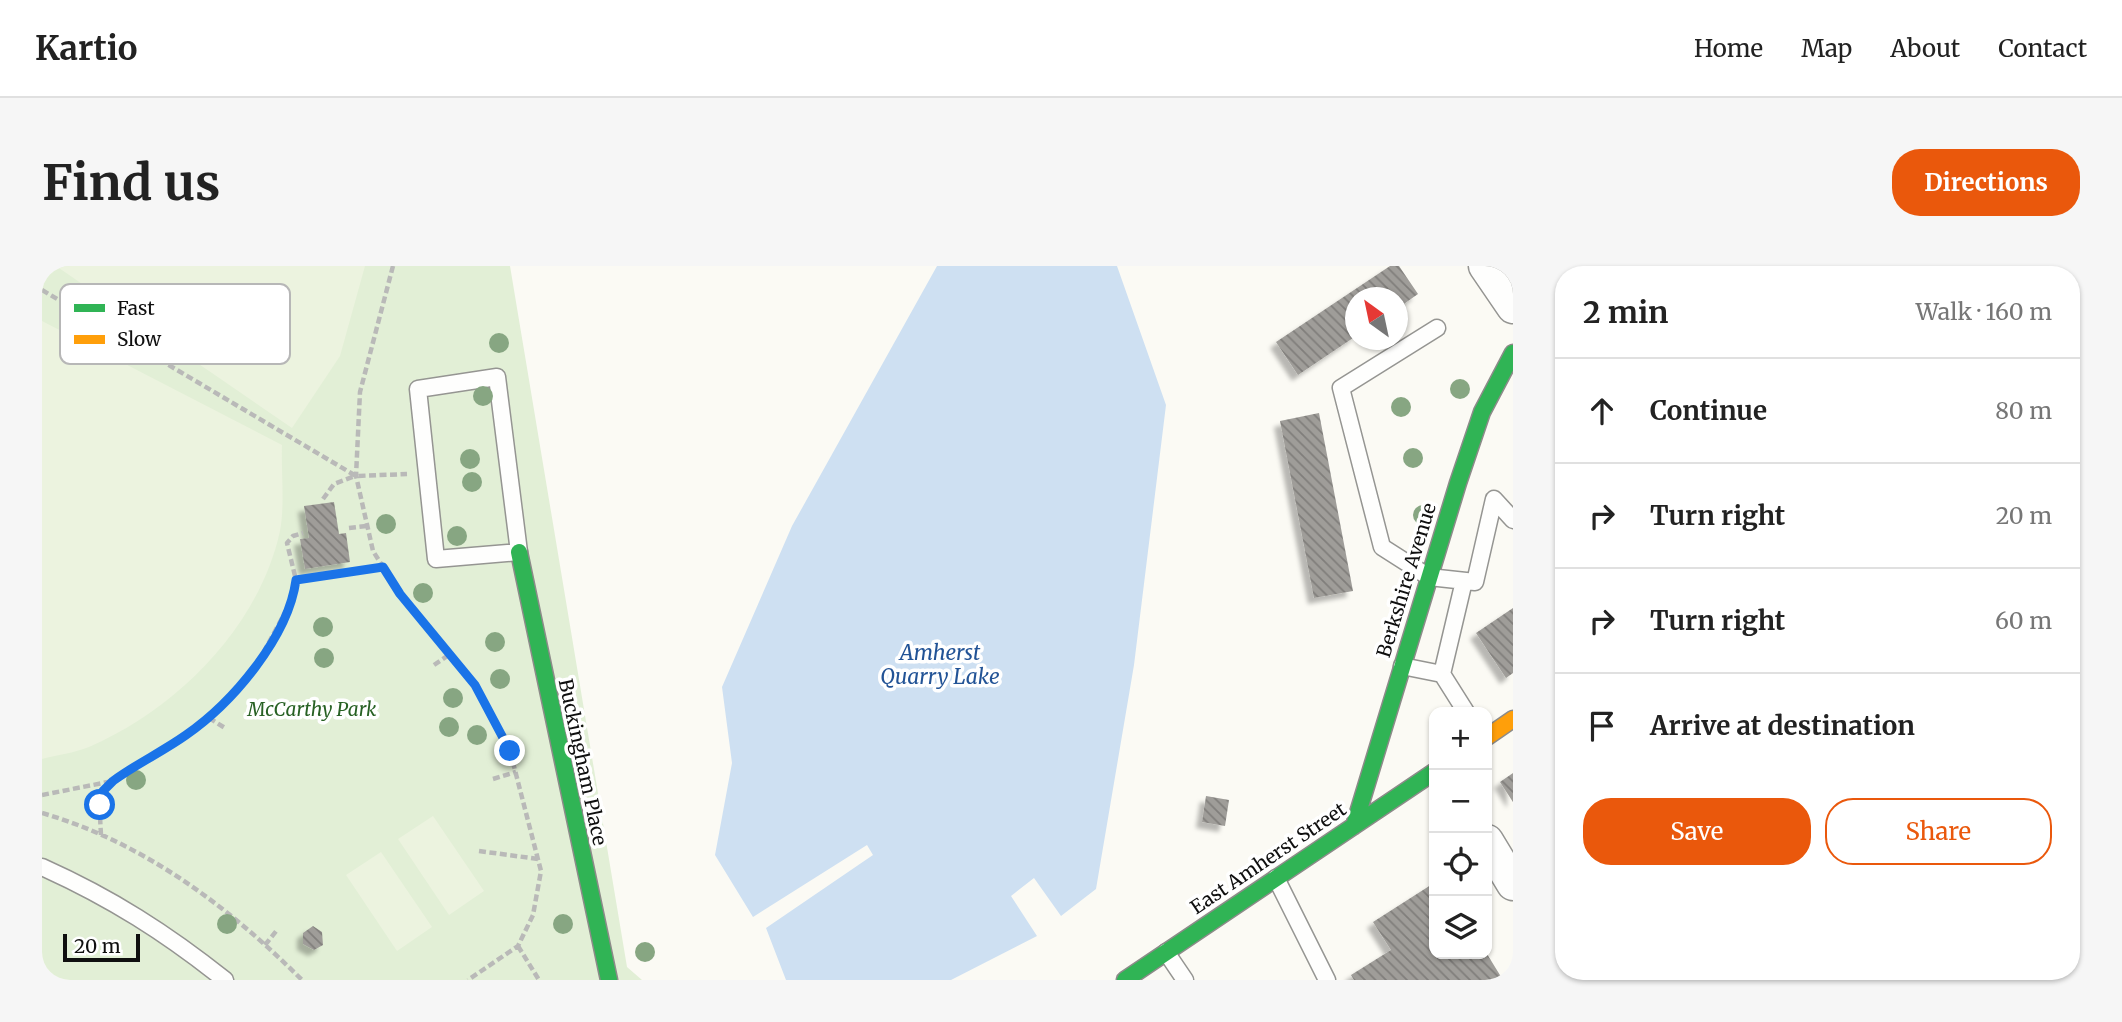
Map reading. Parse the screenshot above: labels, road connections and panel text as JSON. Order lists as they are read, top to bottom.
{
  "streets": {
    "street": ["Berkshire Avenue", "Buckingham Place", "East Amherst Street"]
  },
  "crossings": [
    ["Berkshire Avenue", "East Amherst Street"]
  ],
  "water": ["Amherst Quarry Lake"],
  "parks": ["McCarthy Park"],
  "legend": ["Fast", "Slow"],
  "scale_bar": "20 m",
  "north": "top left",
  "page": {
    "header": "Kartio",
    "nav": [
      "Home",
      "Map",
      "About",
      "Contact"
    ],
    "buttons": [
      "Directions",
      ["Save", "Share"]
    ],
    "title": "Find us",
    "heading": ["2 min", "Walk · 160 m"],
    "list": [
      ["Continue", "80 m"],
      ["Turn right", "20 m"],
      ["Turn right", "60 m"],
      "Arrive at destination"
    ],
    "map_buttons": ["+", "−"],
    "scale": "20 m"
  }
}
